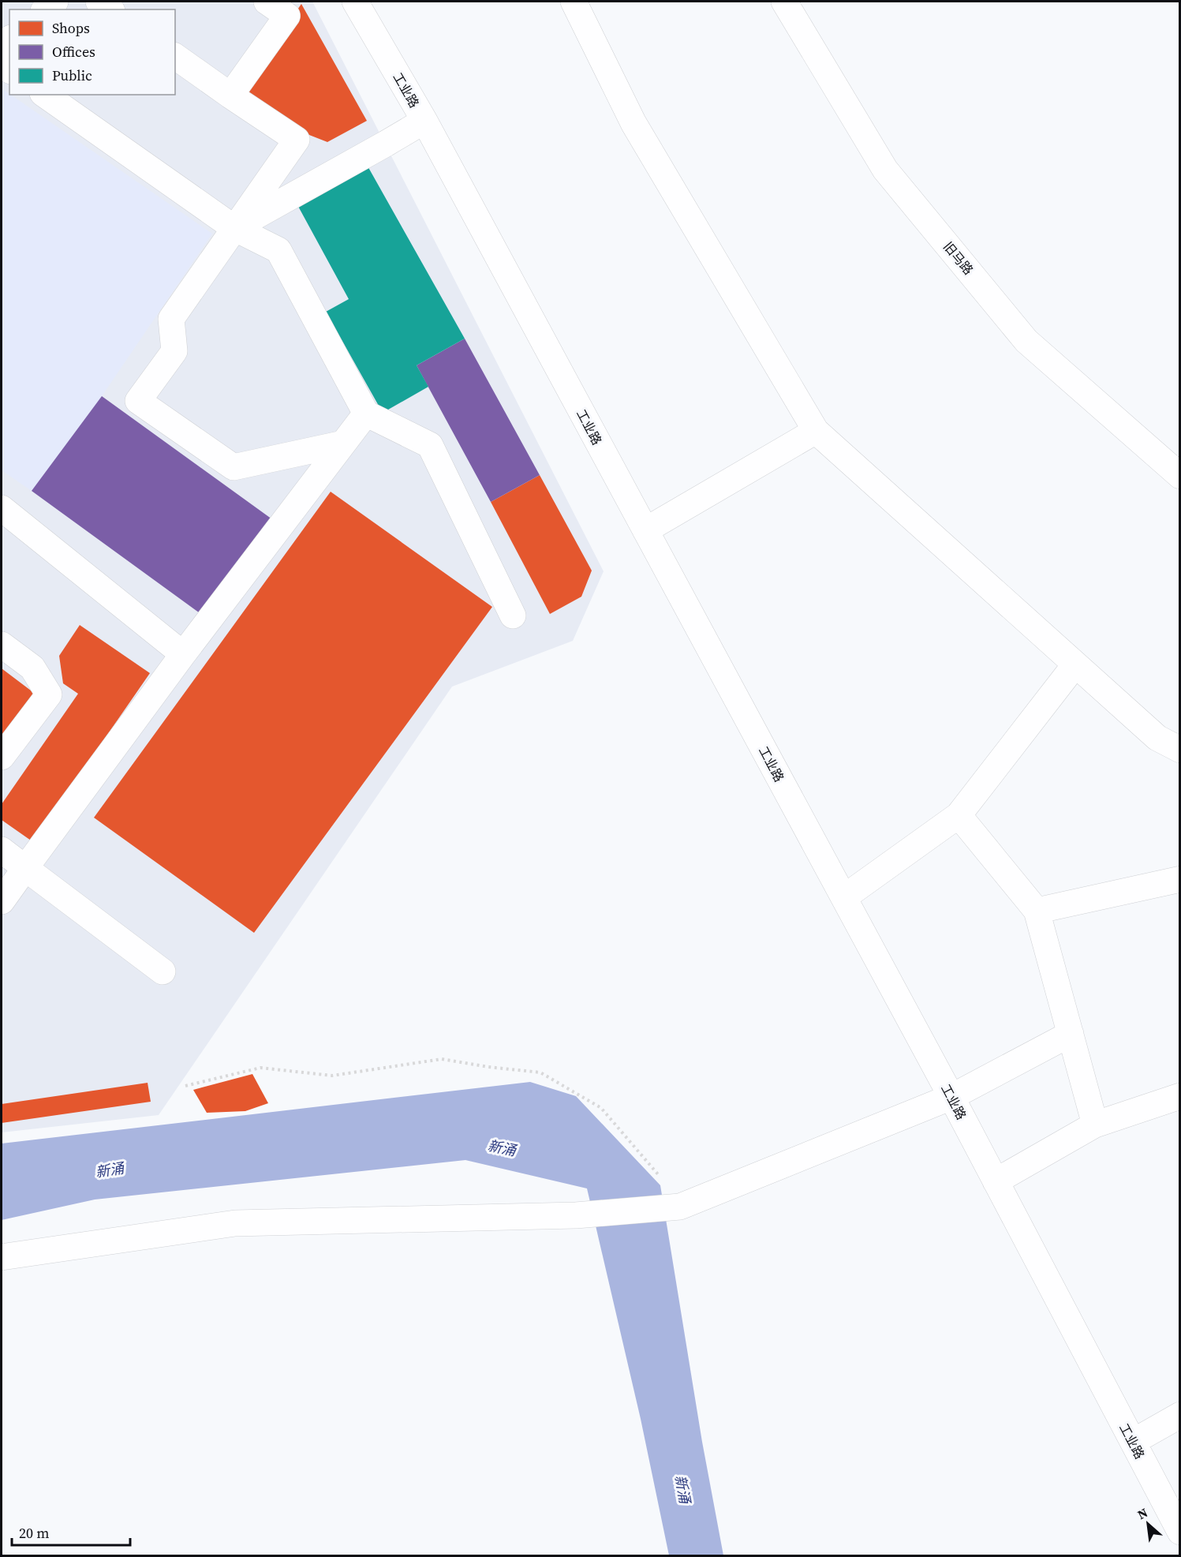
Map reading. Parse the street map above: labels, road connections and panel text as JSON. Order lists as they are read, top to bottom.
{
  "streets": {
    "street": ["工业路", "旧马路"]
  },
  "water": ["新涌"],
  "legend": ["Shops", "Offices", "Public"],
  "scale_bar": "20 m",
  "north": "top left"
}
